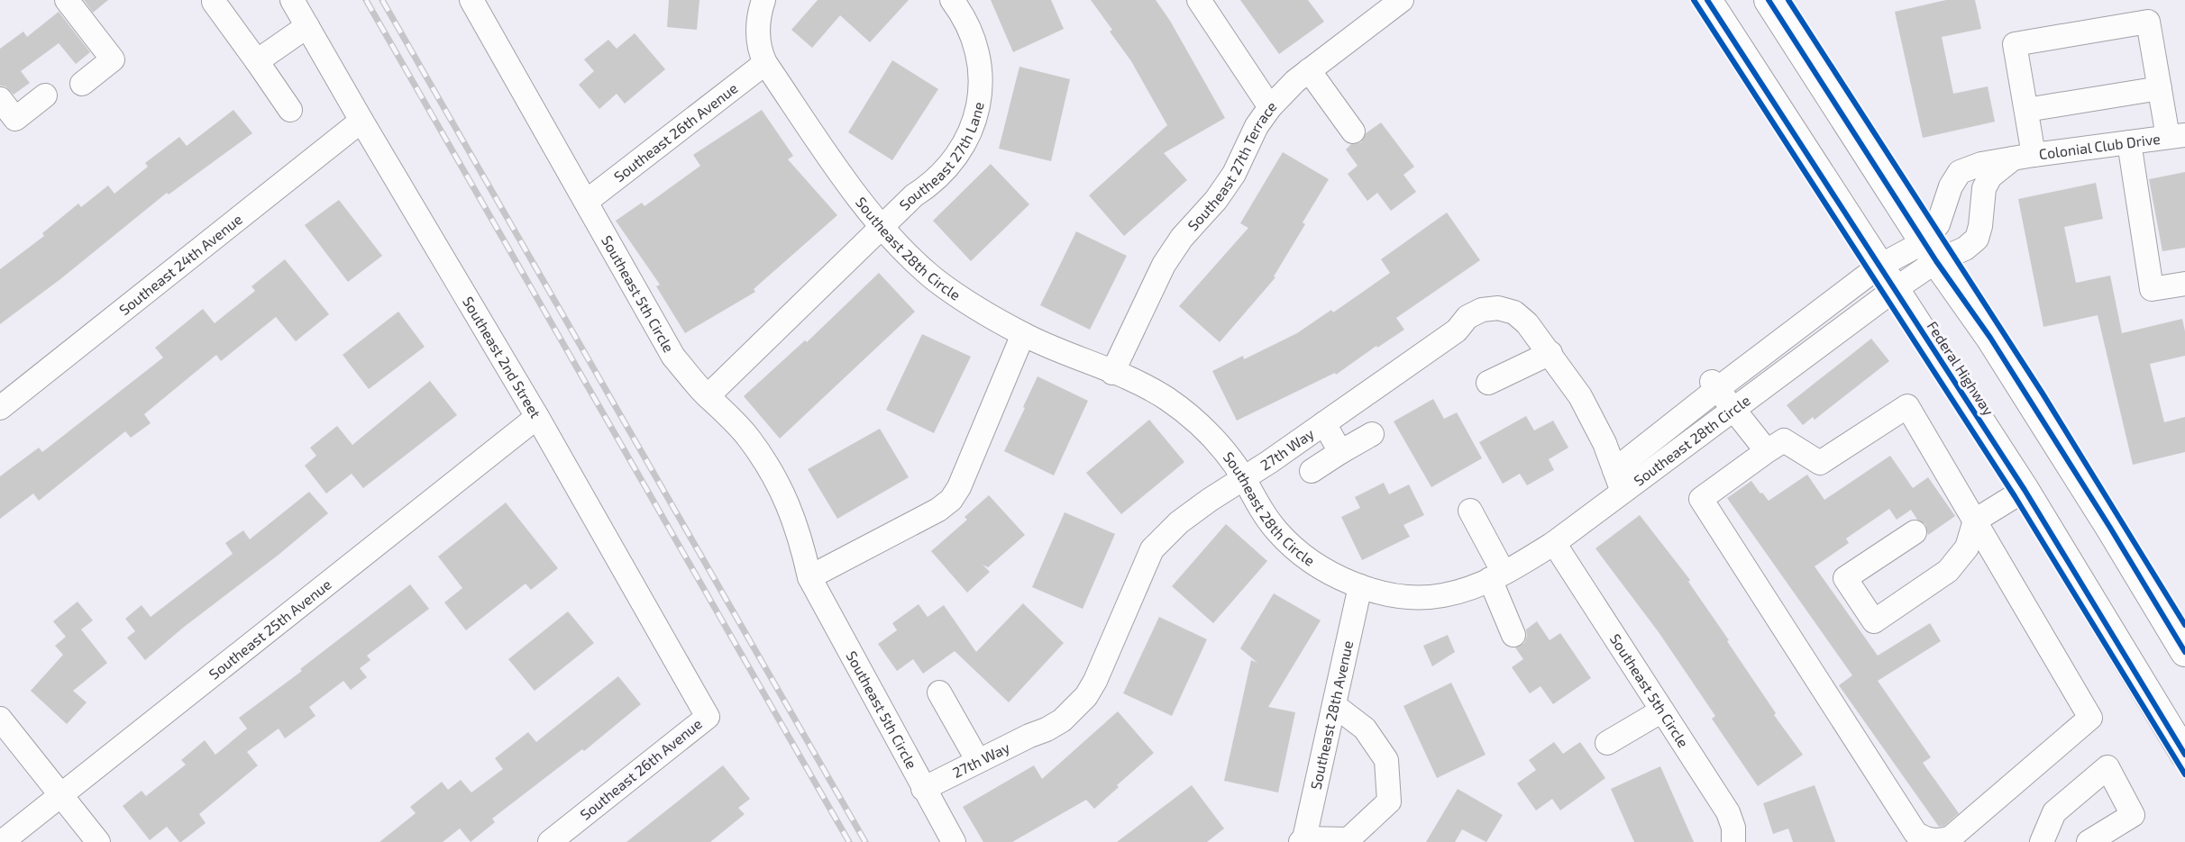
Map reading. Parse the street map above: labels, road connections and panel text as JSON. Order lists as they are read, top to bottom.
{
  "streets": {
    "main road": ["Federal Highway"],
    "street": [
      "Southeast 26th Avenue",
      "Colonial Club Drive",
      "Southeast 27th Lane",
      "Southeast 27th Terrace",
      "Southeast 28th Circle",
      "Southeast 24th Avenue",
      "Southeast 5th Circle",
      "Southeast 2nd Street",
      "27th Way",
      "Southeast 25th Avenue",
      "Southeast 28th Avenue"
    ]
  },
  "crossings": [
    ["Southeast 26th Avenue", "Southeast 28th Circle"],
    ["Southeast 26th Avenue", "Southeast 5th Circle"],
    ["Southeast 26th Avenue", "Southeast 2nd Street"],
    ["Colonial Club Drive", "Southeast 28th Circle"],
    ["Colonial Club Drive", "Federal Highway"],
    ["Southeast 27th Lane", "Southeast 28th Circle"],
    ["Southeast 27th Lane", "Southeast 5th Circle"],
    ["Southeast 27th Terrace", "Southeast 28th Circle"],
    ["Southeast 28th Circle", "Southeast 5th Circle"],
    ["Southeast 28th Circle", "Federal Highway"],
    ["Southeast 28th Circle", "27th Way"],
    ["Southeast 28th Circle", "Southeast 28th Avenue"],
    ["Southeast 24th Avenue", "Southeast 2nd Street"],
    ["Southeast 5th Circle", "27th Way"],
    ["Southeast 2nd Street", "Southeast 25th Avenue"]
  ]
}
